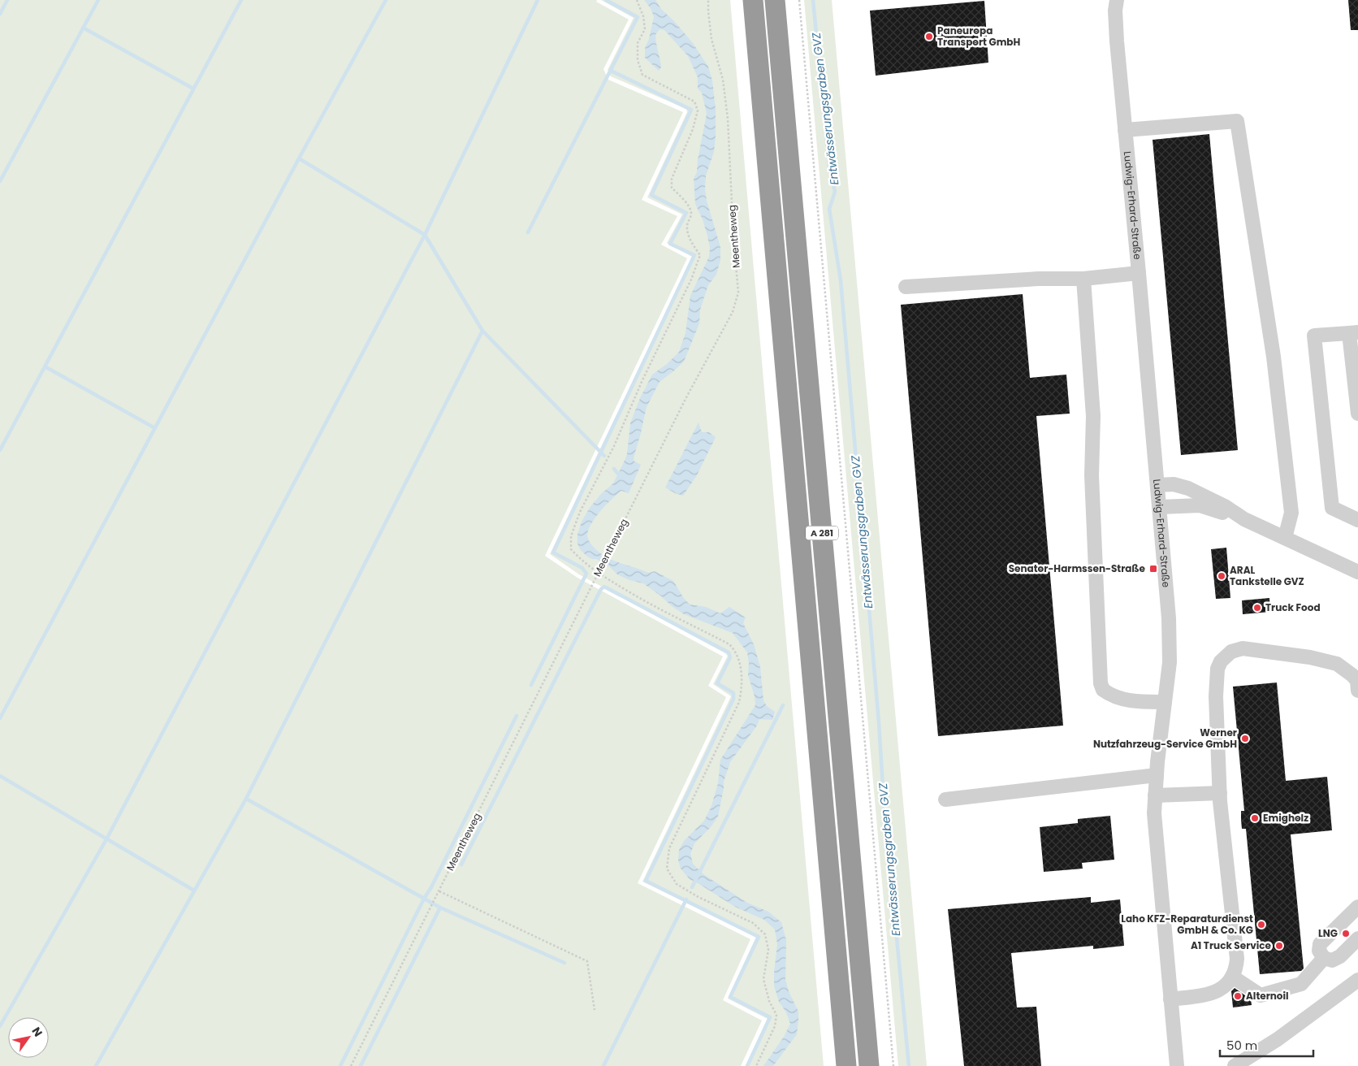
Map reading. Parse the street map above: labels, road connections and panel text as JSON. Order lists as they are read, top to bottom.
{
  "streets": {
    "highway": ["A 281"],
    "street": ["Ludwig-Erhard-Straße"],
    "path": ["Meentheweg"]
  },
  "water": ["Entwässerungsgraben GVZ"],
  "places": {
    "other": [
      "Paneuropa Transport GmbH",
      "ARAL Tankstelle GVZ",
      "Truck Food",
      "Werner Nutzfahrzeug-Service GmbH",
      "Emigholz",
      "Laho KFZ-Reparaturdienst GmbH & Co. KG",
      "LNG",
      "A1 Truck Service",
      "Alternoil"
    ],
    "transit": ["Senator-Harmssen-Straße"]
  },
  "scale_bar": "50 m",
  "north": "top right"
}
